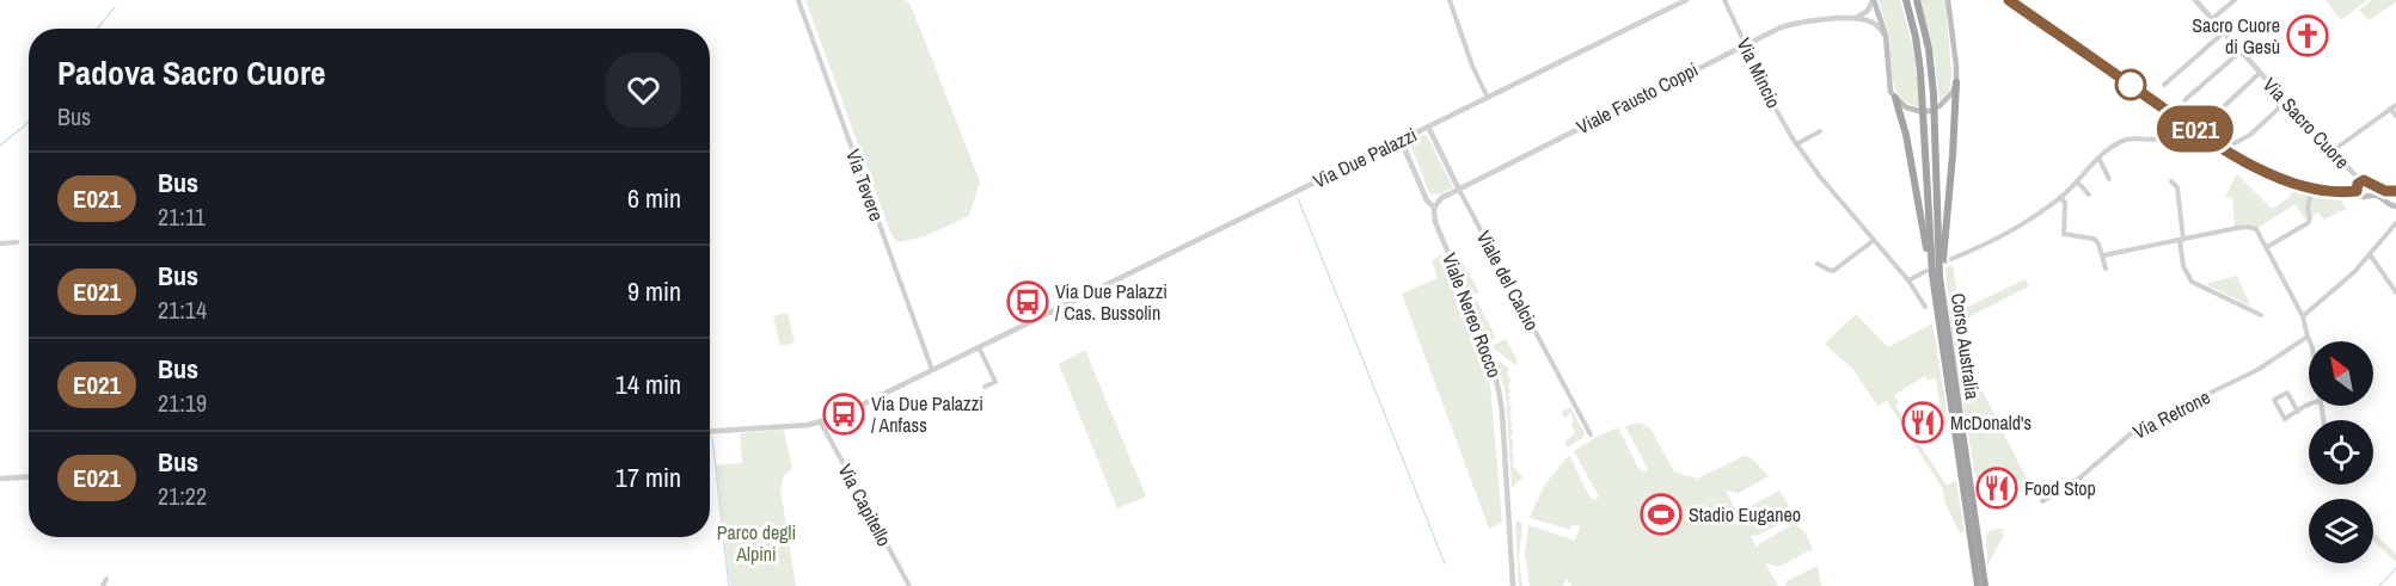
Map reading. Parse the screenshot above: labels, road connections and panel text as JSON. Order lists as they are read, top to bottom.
{
  "streets": {
    "highway": ["Corso Australia"],
    "street": [
      "Via Mincio",
      "Viale Fausto Coppi",
      "Via Sacro Cuore",
      "Via Due Palazzi",
      "Via Tevere",
      "Viale del Calcio",
      "Viale Nereo Rocco",
      "Via Retrone",
      "Via Capitello"
    ]
  },
  "crossings": [
    ["Via Mincio", "Viale Fausto Coppi"],
    ["Viale Fausto Coppi", "Viale del Calcio"],
    ["Viale Fausto Coppi", "Viale Nereo Rocco"],
    ["Via Due Palazzi", "Via Tevere"],
    ["Via Due Palazzi", "Viale del Calcio"],
    ["Via Due Palazzi", "Viale Nereo Rocco"],
    ["Via Due Palazzi", "Via Capitello"]
  ],
  "parks": ["Parco degli Alpini"],
  "places": {
    "church": ["Sacro Cuore di Gesù"],
    "bus stop": ["Via Due Palazzi / Cas. Bussolin", "Via Due Palazzi / Anfass"],
    "restaurant": ["McDonald's", "Food Stop"],
    "sports": ["Stadio Euganeo"]
  },
  "lines": ["bus line E021"],
  "north": "top left",
  "page": {
    "on_map": "E021",
    "heading": ["Padova Sacro Cuore", "Bus"],
    "list": [
      {
        "mark": "E021",
        "name": "Bus",
        "note": "21:11",
        "value": "6 min"
      },
      {
        "mark": "E021",
        "name": "Bus",
        "note": "21:14",
        "value": "9 min"
      },
      {
        "mark": "E021",
        "name": "Bus",
        "note": "21:19",
        "value": "14 min"
      },
      {
        "mark": "E021",
        "name": "Bus",
        "note": "21:22",
        "value": "17 min"
      }
    ]
  }
}
